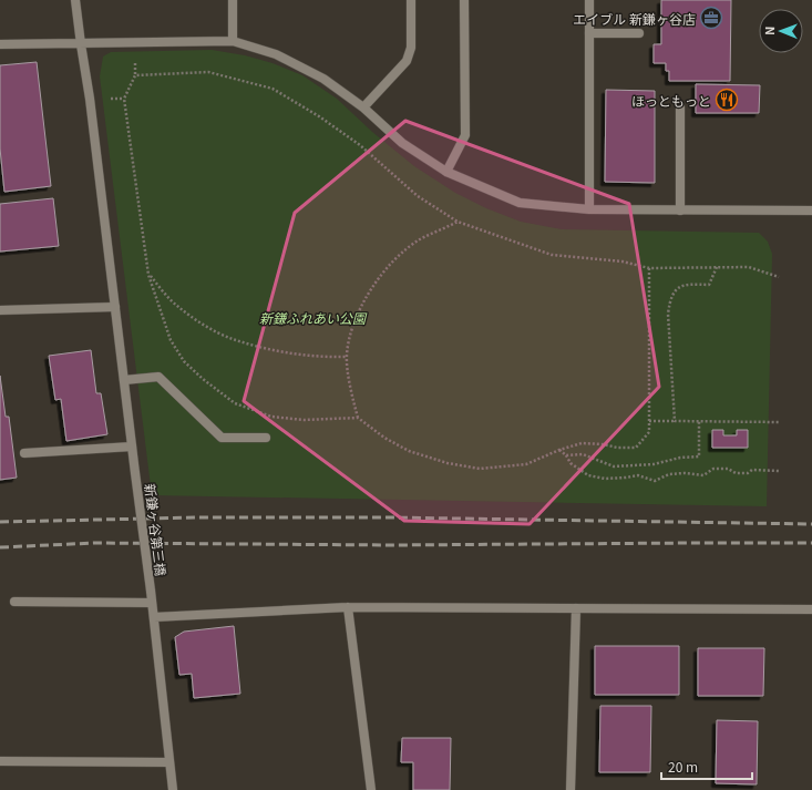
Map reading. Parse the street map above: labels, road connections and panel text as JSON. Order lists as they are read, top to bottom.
{
  "streets": {
    "street": ["新鎌ヶ谷第三橋"]
  },
  "parks": ["新鎌ふれあい公園"],
  "places": {
    "office": ["エイブル 新鎌ヶ谷店"],
    "restaurant": ["ほっともっと"]
  },
  "scale_bar": "20 m",
  "north": "left"
}
